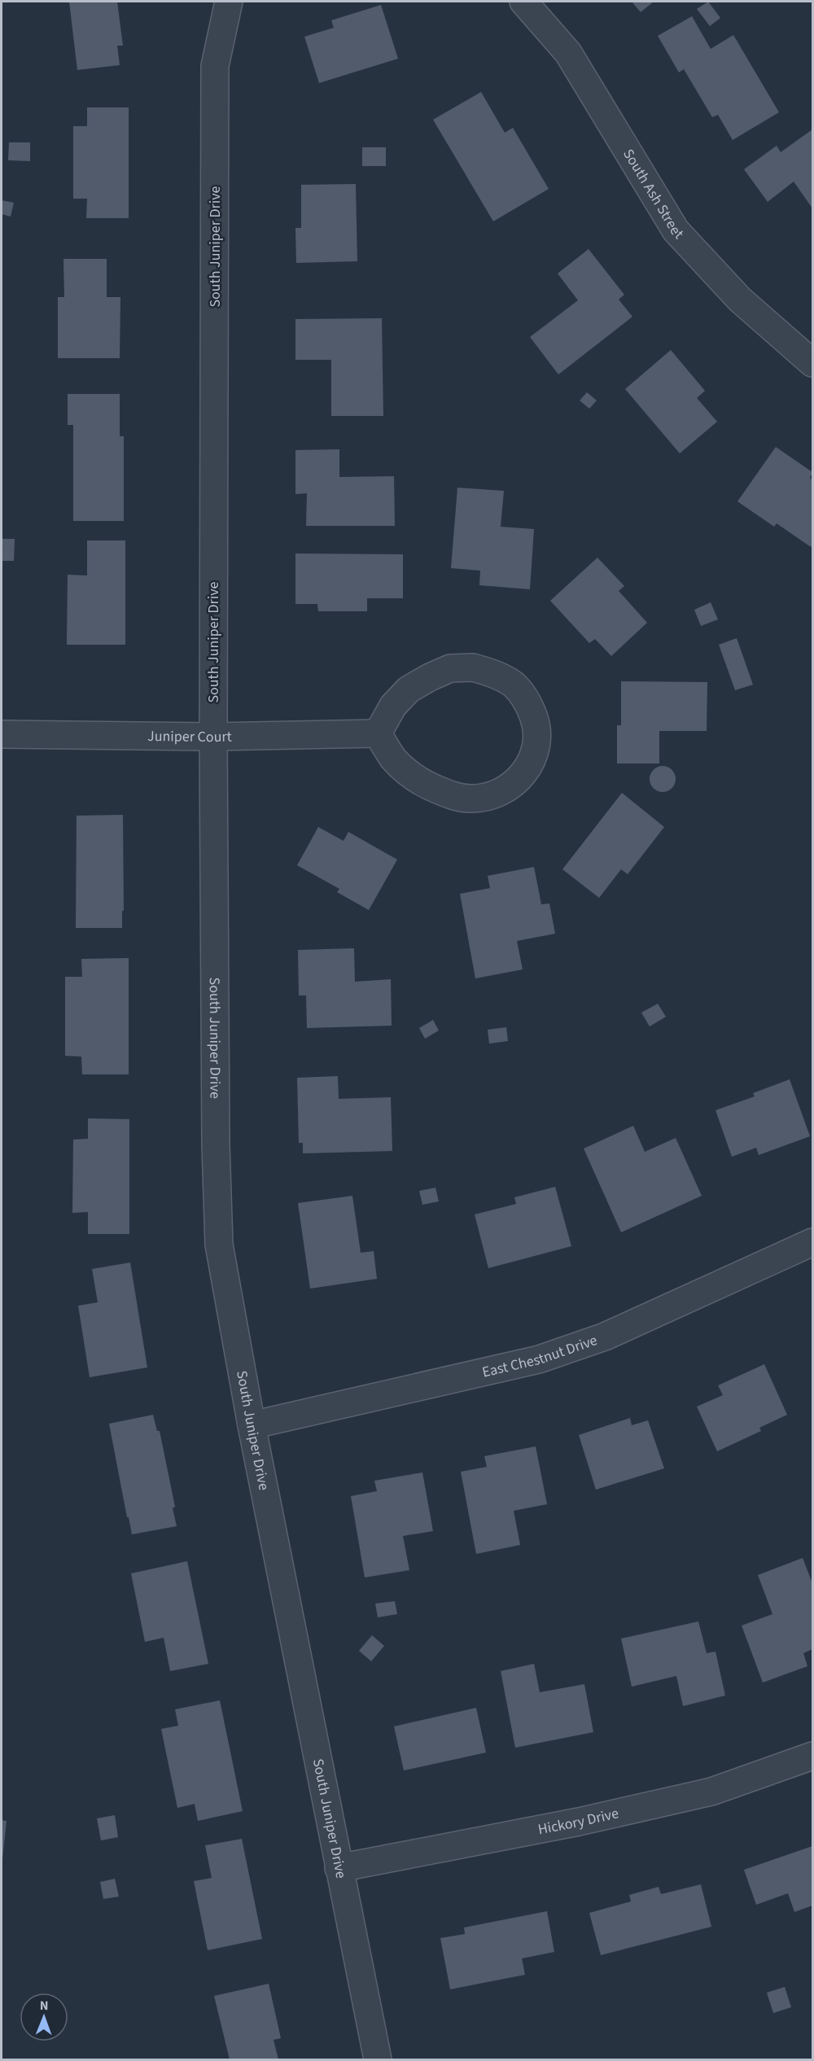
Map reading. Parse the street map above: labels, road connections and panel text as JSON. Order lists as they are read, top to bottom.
{
  "streets": {
    "street": [
      "South Ash Street",
      "South Juniper Drive",
      "Juniper Court",
      "East Chestnut Drive",
      "Hickory Drive"
    ]
  },
  "crossings": [
    ["South Juniper Drive", "Juniper Court"],
    ["South Juniper Drive", "East Chestnut Drive"],
    ["South Juniper Drive", "Hickory Drive"]
  ],
  "north": "top"
}
